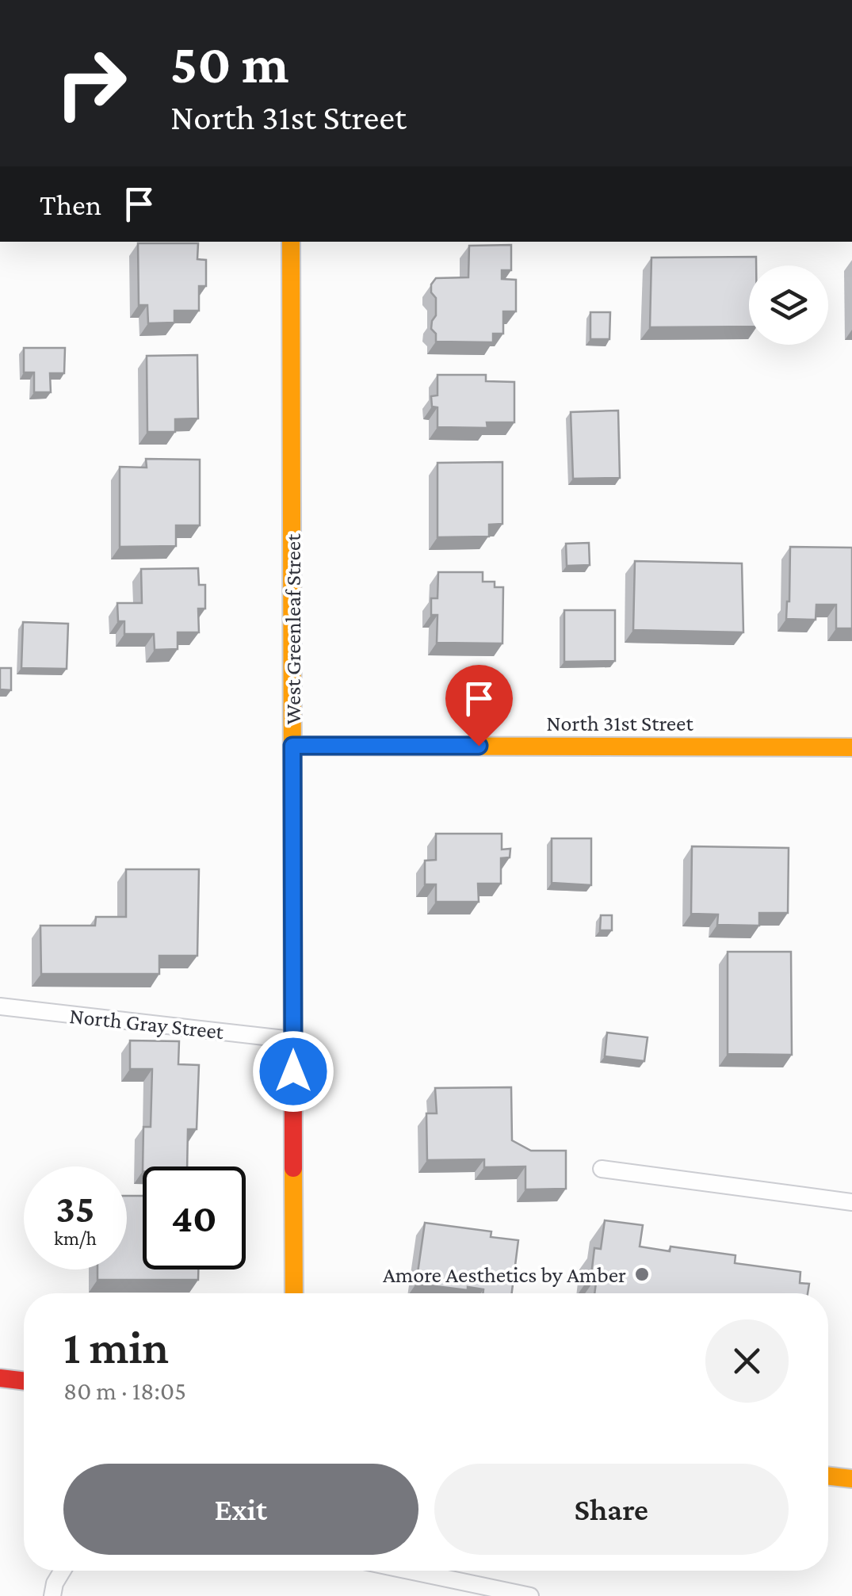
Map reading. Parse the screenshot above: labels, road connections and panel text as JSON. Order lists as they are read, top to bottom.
{
  "streets": {
    "street": ["West Greenleaf Street", "North 31st Street"],
    "lane": ["North Gray Street"]
  },
  "crossings": [
    ["West Greenleaf Street", "North 31st Street"],
    ["West Greenleaf Street", "North Gray Street"]
  ],
  "places": ["Amore Aesthetics by Amber"],
  "page": {
    "turn": ["50 m", "North 31st Street"],
    "then": "Then",
    "speed": "35 km/h",
    "limit": "40",
    "heading": ["1 min", "80 m · 18:05"],
    "buttons": ["Exit", "Share"]
  }
}
